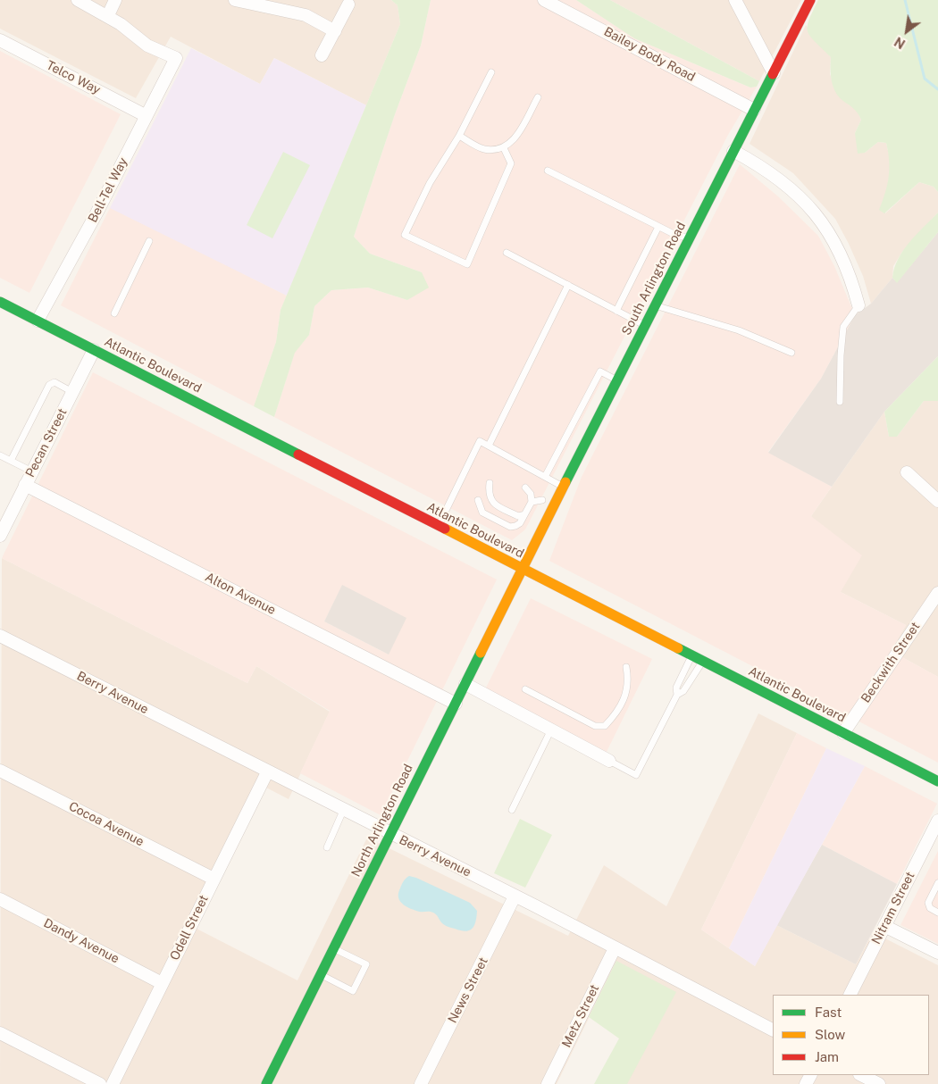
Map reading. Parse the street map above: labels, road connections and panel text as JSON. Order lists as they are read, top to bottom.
{
  "streets": {
    "main road": ["South Arlington Road", "Atlantic Boulevard", "North Arlington Road"],
    "street": [
      "Bailey Body Road",
      "Telco Way",
      "Bell-Tel Way",
      "Pecan Street",
      "Alton Avenue",
      "Beckwith Street",
      "Berry Avenue",
      "Cocoa Avenue",
      "Nitram Street",
      "Odell Street",
      "Dandy Avenue",
      "News Street",
      "Metz Street"
    ]
  },
  "crossings": [
    ["Bailey Body Road", "South Arlington Road"],
    ["Telco Way", "Bell-Tel Way"],
    ["Bell-Tel Way", "Atlantic Boulevard"],
    ["South Arlington Road", "Atlantic Boulevard"],
    ["South Arlington Road", "North Arlington Road"],
    ["Atlantic Boulevard", "Pecan Street"],
    ["Atlantic Boulevard", "Beckwith Street"],
    ["Atlantic Boulevard", "North Arlington Road"],
    ["Pecan Street", "Alton Avenue"],
    ["Alton Avenue", "North Arlington Road"],
    ["Berry Avenue", "North Arlington Road"],
    ["Berry Avenue", "Odell Street"],
    ["Berry Avenue", "News Street"],
    ["Berry Avenue", "Metz Street"],
    ["Cocoa Avenue", "Odell Street"],
    ["Odell Street", "Dandy Avenue"]
  ],
  "legend": ["Fast", "Slow", "Jam"],
  "north": "bottom left"
}
